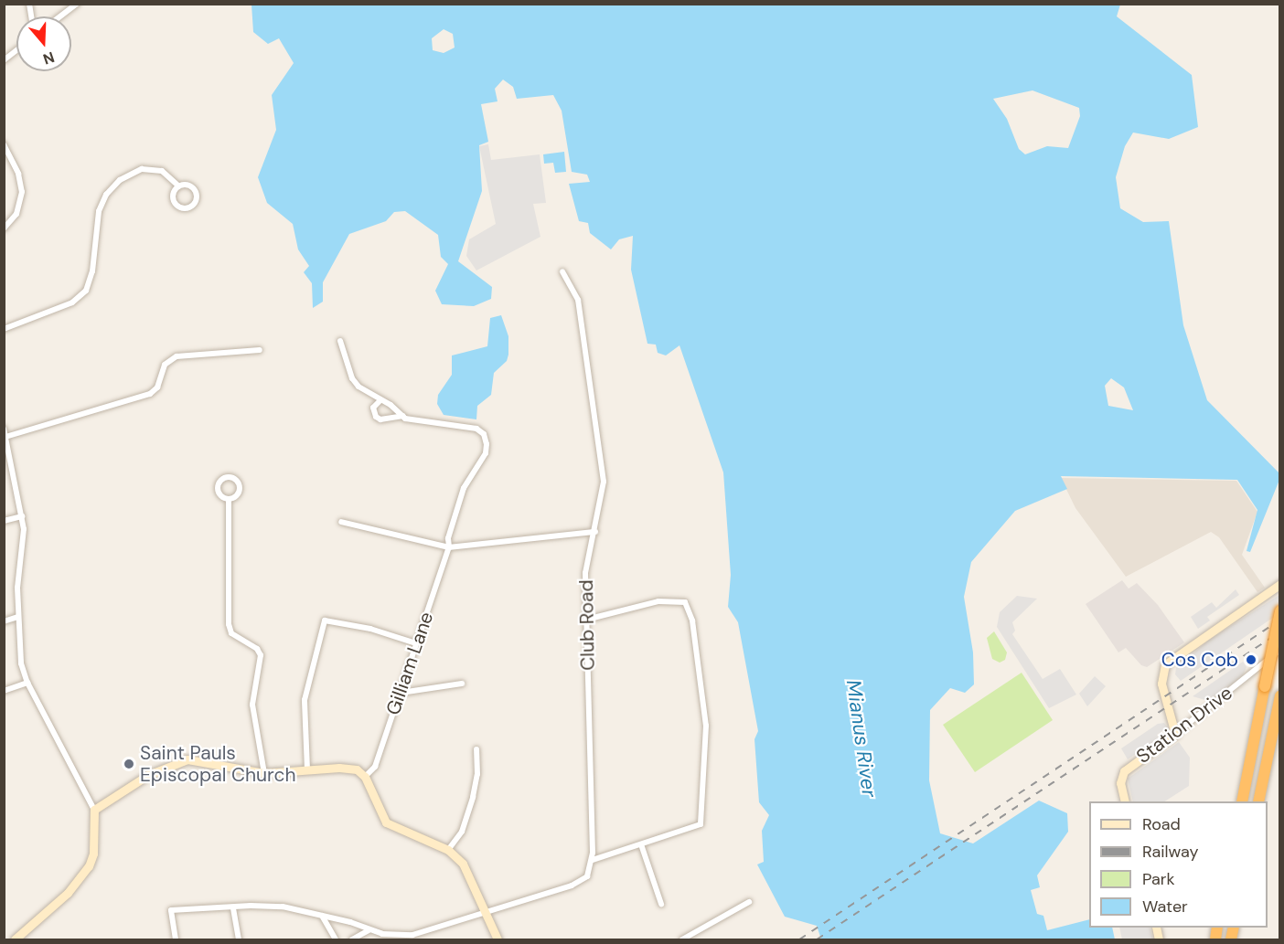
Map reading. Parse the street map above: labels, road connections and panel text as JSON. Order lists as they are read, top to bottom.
{
  "streets": {
    "street": ["Club Road", "Gilliam Lane", "Station Drive"]
  },
  "water": ["Mianus River"],
  "places": ["Cos Cob", "Saint Pauls Episcopal Church"],
  "legend": [
    "Road",
    "Railway",
    "Park",
    "Water"
  ],
  "north": "bottom"
}
